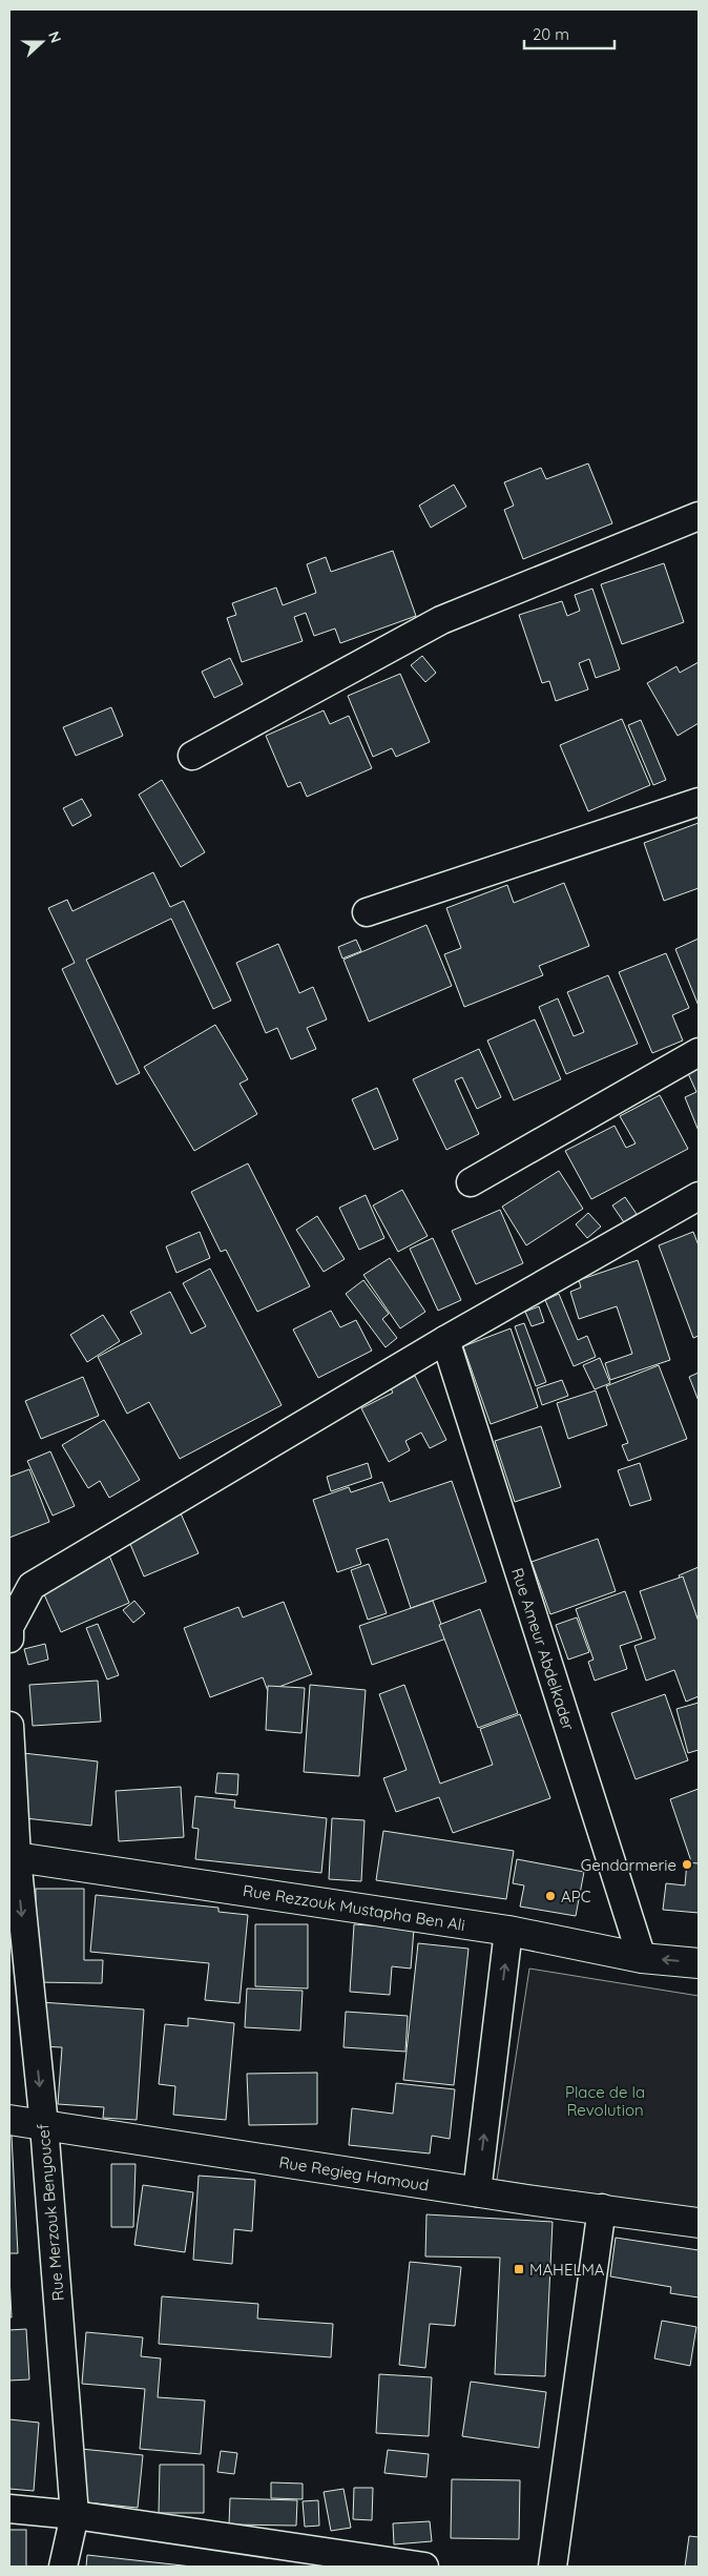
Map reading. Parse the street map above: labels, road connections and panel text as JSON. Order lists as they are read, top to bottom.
{
  "streets": {
    "main road": ["Rue Rezzouk Mustapha Ben Ali", "Rue Regieg Hamoud"],
    "street": ["Rue Ameur Abdelkader", "Rue Merzouk Benyoucef"]
  },
  "crossings": [
    ["Rue Ameur Abdelkader", "Rue Rezzouk Mustapha Ben Ali"],
    ["Rue Rezzouk Mustapha Ben Ali", "Rue Merzouk Benyoucef"],
    ["Rue Regieg Hamoud", "Rue Merzouk Benyoucef"]
  ],
  "parks": ["Place de la Revolution"],
  "places": {
    "other": ["Gendarmerie", "APC"],
    "transit": ["MAHELMA"]
  },
  "scale_bar": "20 m",
  "north": "right"
}
